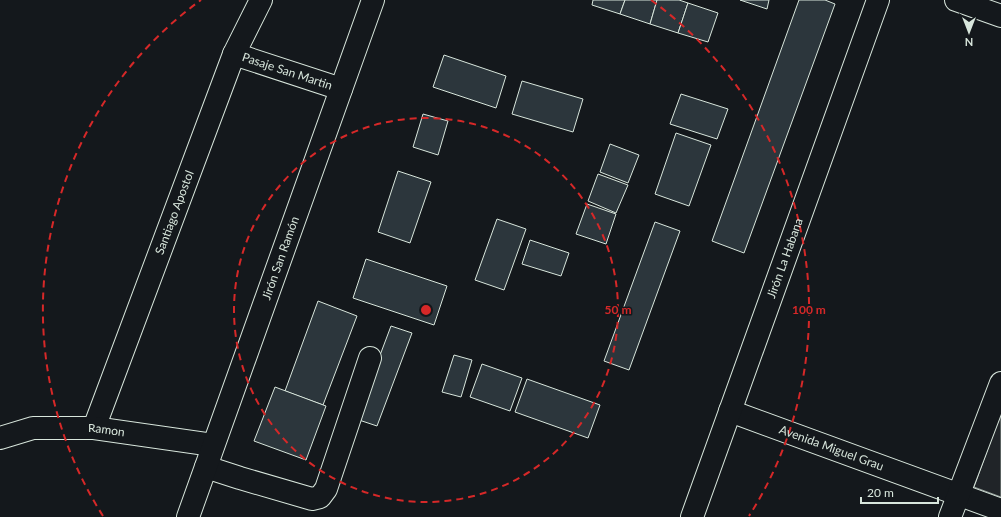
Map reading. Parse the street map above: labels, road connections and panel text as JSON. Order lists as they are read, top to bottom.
{
  "streets": {
    "street": [
      "Pasaje San Martin",
      "Santiago Apostol",
      "Jirón San Ramón",
      "Jirón La Habana",
      "Ramon",
      "Avenida Miguel Grau"
    ]
  },
  "crossings": [
    ["Pasaje San Martin", "Santiago Apostol"],
    ["Pasaje San Martin", "Jirón San Ramón"],
    ["Santiago Apostol", "Ramon"],
    ["Jirón San Ramón", "Ramon"],
    ["Jirón La Habana", "Avenida Miguel Grau"]
  ],
  "scale_bar": "20 m",
  "north": "bottom",
  "rings": ["50 m", "100 m"]
}
